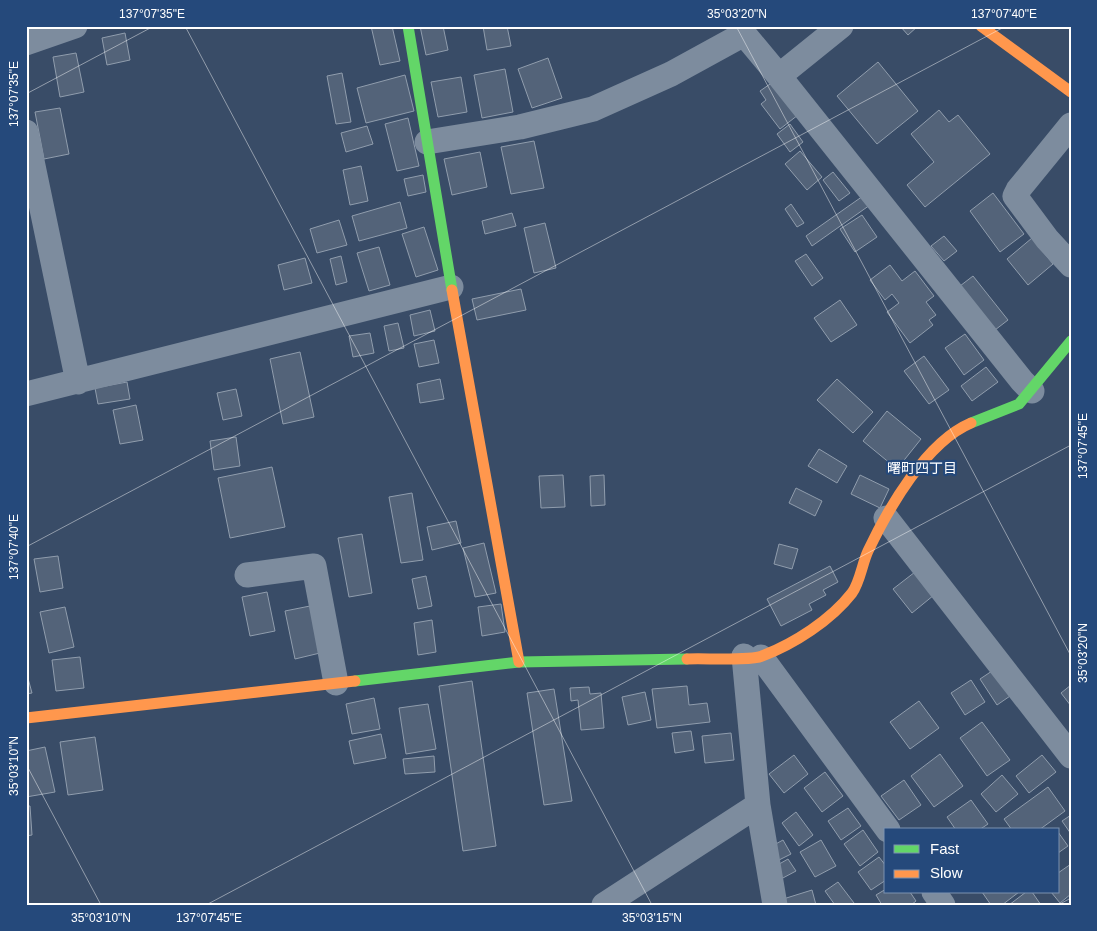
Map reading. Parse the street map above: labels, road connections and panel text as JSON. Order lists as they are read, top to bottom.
{
  "districts": ["曙町四丁目"],
  "legend": ["Fast", "Slow"],
  "coordinates": [
    "137°07'35\"E",
    "35°03'20\"N",
    "137°07'40\"E",
    "137°07'45\"E",
    "35°03'10\"N",
    "35°03'15\"N"
  ]
}
